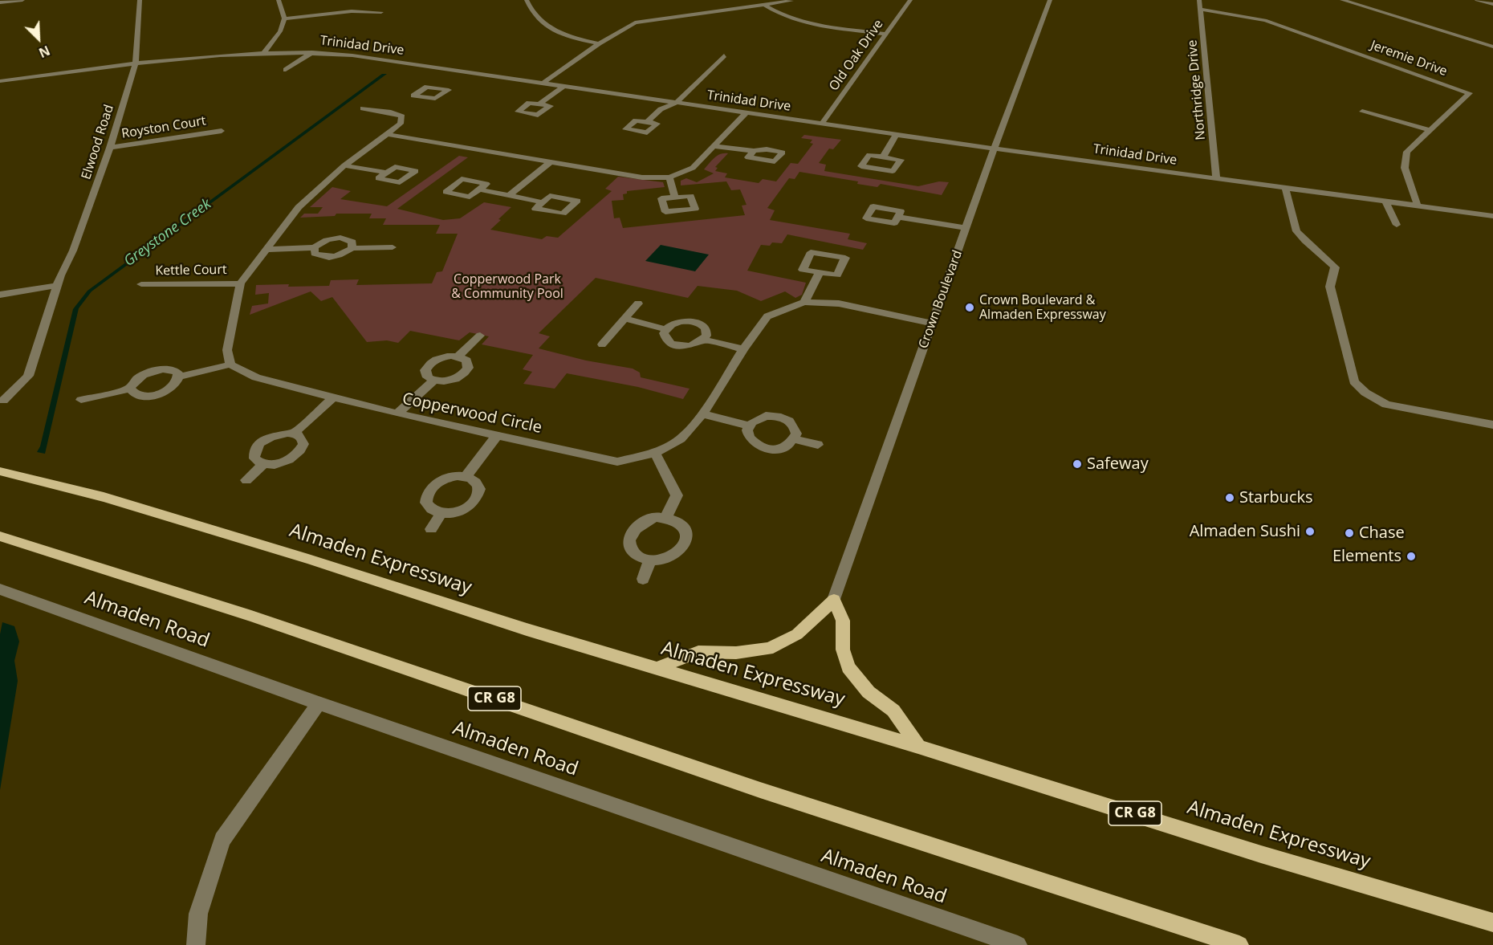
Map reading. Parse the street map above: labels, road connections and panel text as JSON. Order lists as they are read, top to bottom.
{
  "streets": {
    "main road": ["Almaden Expressway", "CR G8"],
    "street": [
      "Trinidad Drive",
      "Old Oak Drive",
      "Jeremie Drive",
      "Northridge Drive",
      "Royston Court",
      "Elwood Road",
      "Kettle Court",
      "Crown Boulevard",
      "Copperwood Circle",
      "Almaden Road"
    ]
  },
  "crossings": [
    ["Trinidad Drive", "Old Oak Drive"],
    ["Trinidad Drive", "Jeremie Drive"],
    ["Trinidad Drive", "Northridge Drive"],
    ["Trinidad Drive", "Elwood Road"],
    ["Trinidad Drive", "Crown Boulevard"],
    ["Jeremie Drive", "Northridge Drive"],
    ["Royston Court", "Elwood Road"],
    ["Crown Boulevard", "Copperwood Circle"]
  ],
  "water": ["Greystone Creek"],
  "parks": ["Copperwood Park & Community Pool"],
  "places": [
    "Crown Boulevard & Almaden Expressway",
    "Safeway",
    "Starbucks",
    "Almaden Sushi",
    "Chase",
    "Elements"
  ],
  "north": "bottom right"
}
